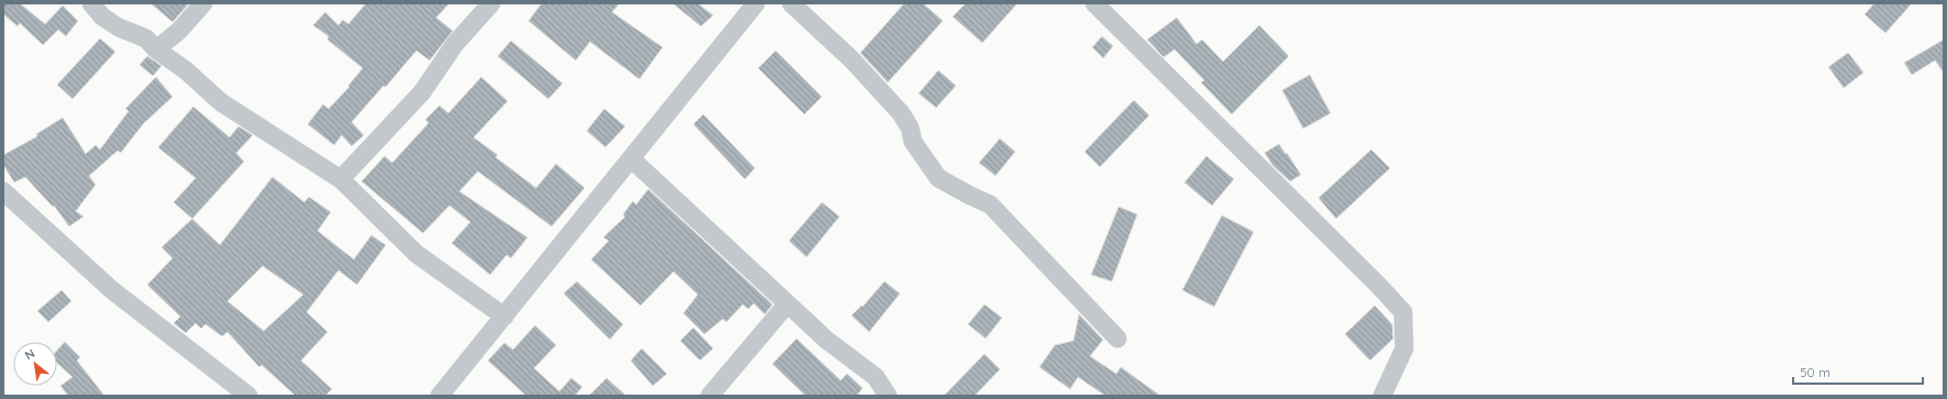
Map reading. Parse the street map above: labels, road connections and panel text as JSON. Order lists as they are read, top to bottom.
{
  "scale_bar": "50 m",
  "north": "top left"
}
